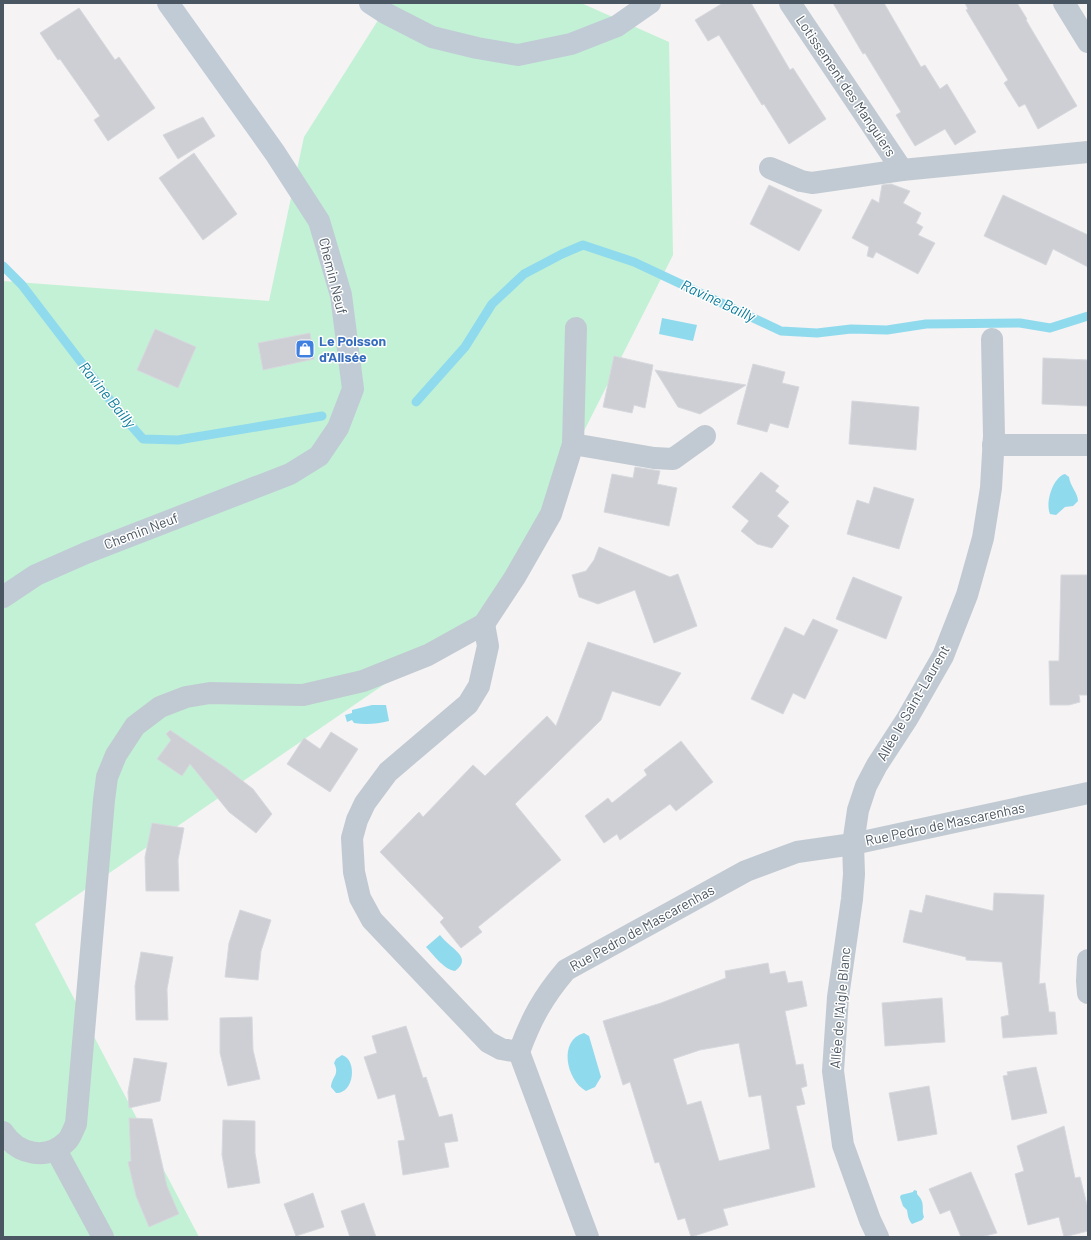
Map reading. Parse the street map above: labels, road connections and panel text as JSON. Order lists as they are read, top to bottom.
{
  "streets": {
    "street": [
      "Lotissement des Manguiers",
      "Chemin Neuf",
      "Allée le Saint-Laurent",
      "Rue Pedro de Mascarenhas",
      "Allée de l'Aigle Blanc"
    ]
  },
  "crossings": [
    ["Allée le Saint-Laurent", "Rue Pedro de Mascarenhas"],
    ["Allée le Saint-Laurent", "Allée de l'Aigle Blanc"],
    ["Rue Pedro de Mascarenhas", "Allée de l'Aigle Blanc"]
  ],
  "water": ["Ravine Bailly"],
  "places": {
    "shop": ["Le Poisson d'Alisée"]
  }
}
